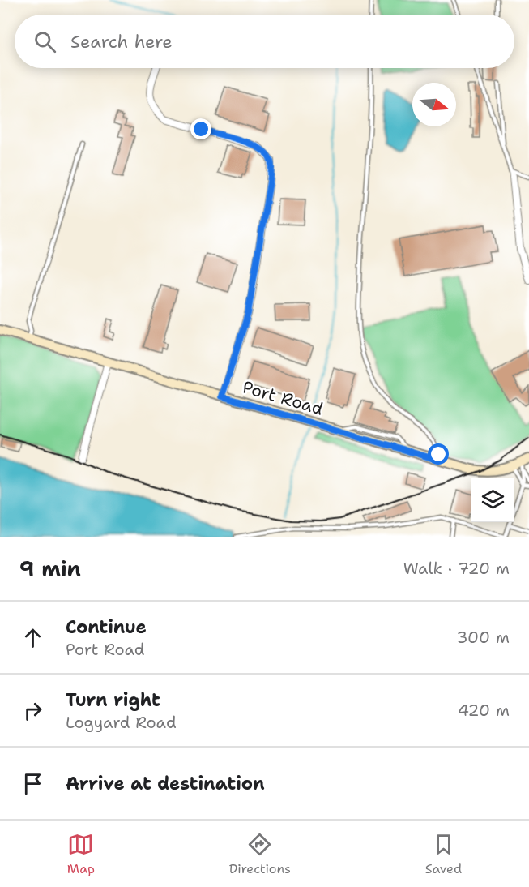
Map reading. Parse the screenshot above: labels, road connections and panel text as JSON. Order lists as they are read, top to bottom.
{
  "streets": {
    "main road": ["Port Road"]
  },
  "north": "right",
  "page": {
    "search": "Search here",
    "heading": ["9 min", "Walk · 720 m"],
    "list": [
      ["Continue", "Port Road", "300 m"],
      ["Turn right", "Logyard Road", "420 m"],
      "Arrive at destination"
    ],
    "nav": ["Map", "Directions", "Saved"]
  }
}
